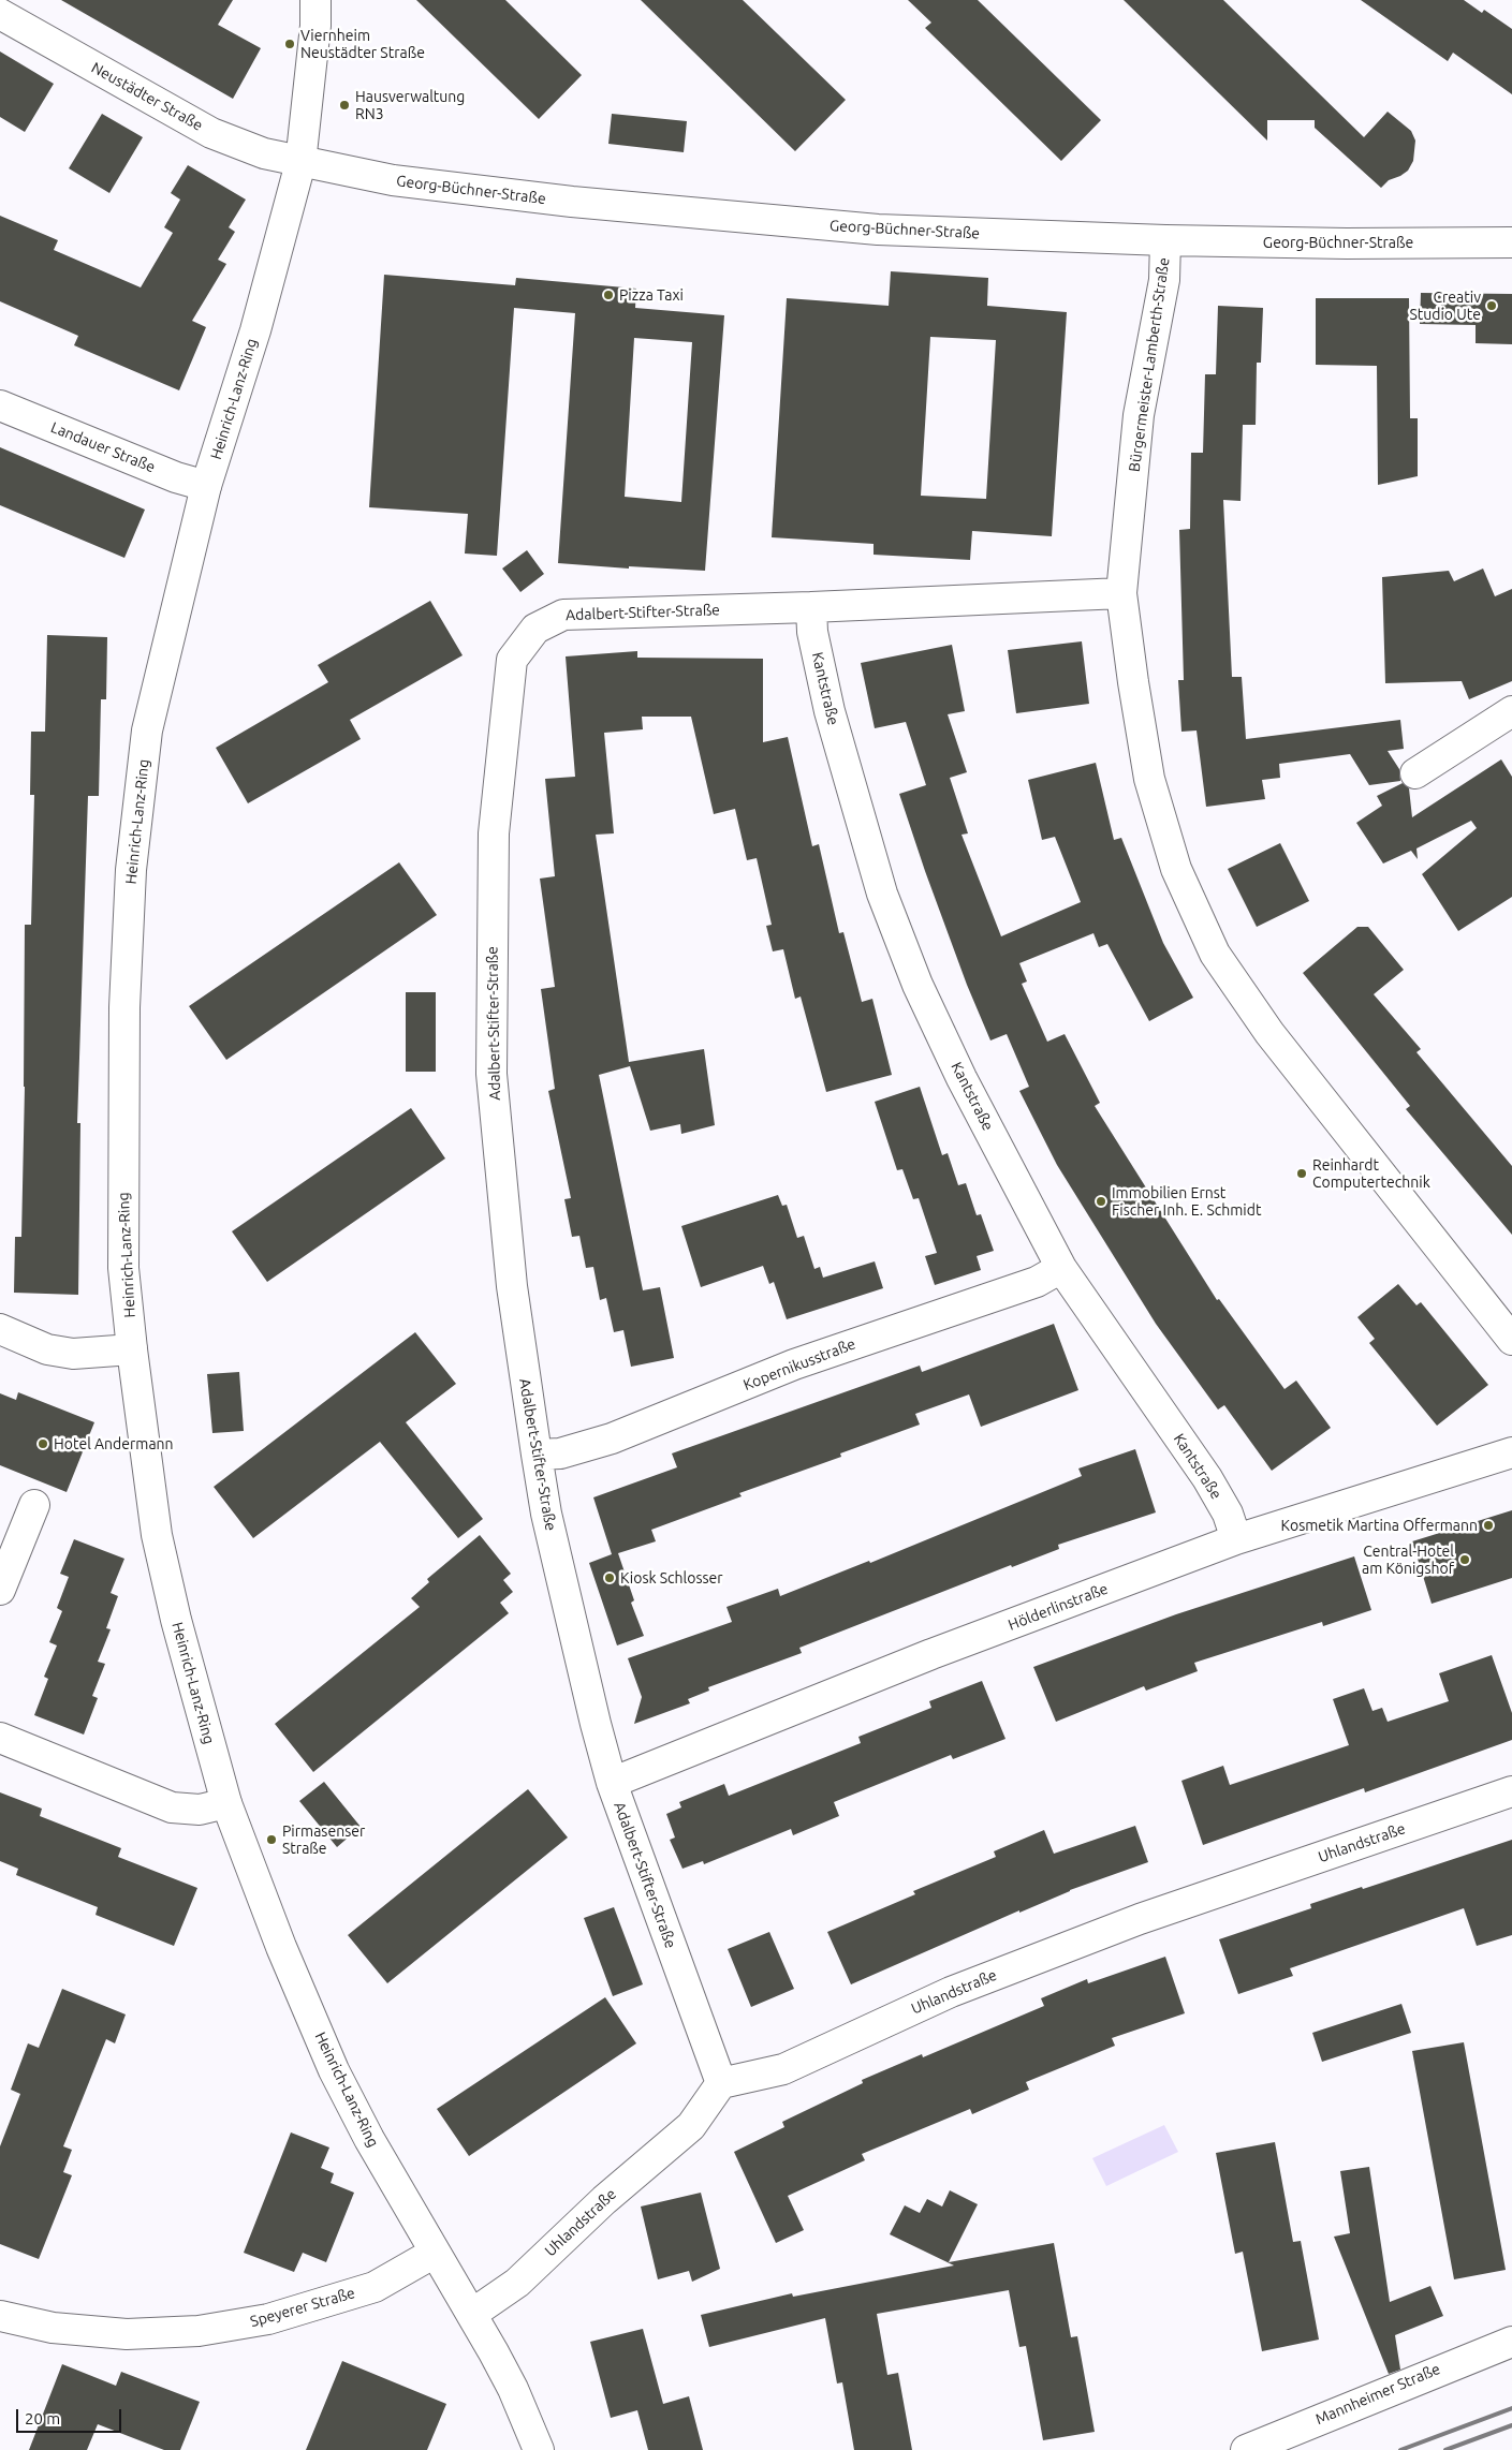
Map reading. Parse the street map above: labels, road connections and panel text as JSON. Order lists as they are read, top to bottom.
{
  "streets": {
    "street": [
      "Neustädter Straße",
      "Georg-Büchner-Straße",
      "Bürgermeister-Lamberth-Straße",
      "Heinrich-Lanz-Ring",
      "Landauer Straße",
      "Adalbert-Stifter-Straße",
      "Kantstraße",
      "Kopernikusstraße",
      "Hölderlinstraße",
      "Uhlandstraße",
      "Speyerer Straße",
      "Mannheimer Straße"
    ]
  },
  "crossings": [
    ["Neustädter Straße", "Georg-Büchner-Straße"],
    ["Neustädter Straße", "Heinrich-Lanz-Ring"],
    ["Georg-Büchner-Straße", "Bürgermeister-Lamberth-Straße"],
    ["Georg-Büchner-Straße", "Heinrich-Lanz-Ring"],
    ["Bürgermeister-Lamberth-Straße", "Adalbert-Stifter-Straße"],
    ["Heinrich-Lanz-Ring", "Landauer Straße"],
    ["Heinrich-Lanz-Ring", "Uhlandstraße"],
    ["Heinrich-Lanz-Ring", "Speyerer Straße"],
    ["Adalbert-Stifter-Straße", "Kantstraße"],
    ["Adalbert-Stifter-Straße", "Kopernikusstraße"],
    ["Adalbert-Stifter-Straße", "Hölderlinstraße"],
    ["Adalbert-Stifter-Straße", "Uhlandstraße"],
    ["Kantstraße", "Kopernikusstraße"],
    ["Kantstraße", "Hölderlinstraße"]
  ],
  "places": [
    "Viernheim Neustädter Straße",
    "Hausverwaltung RN3",
    "Pizza Taxi",
    "Creativ Studio Ute",
    "Reinhardt Computertechnik",
    "Immobilien Ernst Fischer Inh. E. Schmidt",
    "Hotel Andermann",
    "Kosmetik Martina Offermann",
    "Central-Hotel am Königshof",
    "Kiosk Schlosser",
    "Pirmasenser Straße"
  ],
  "scale_bar": "20 m"
}
